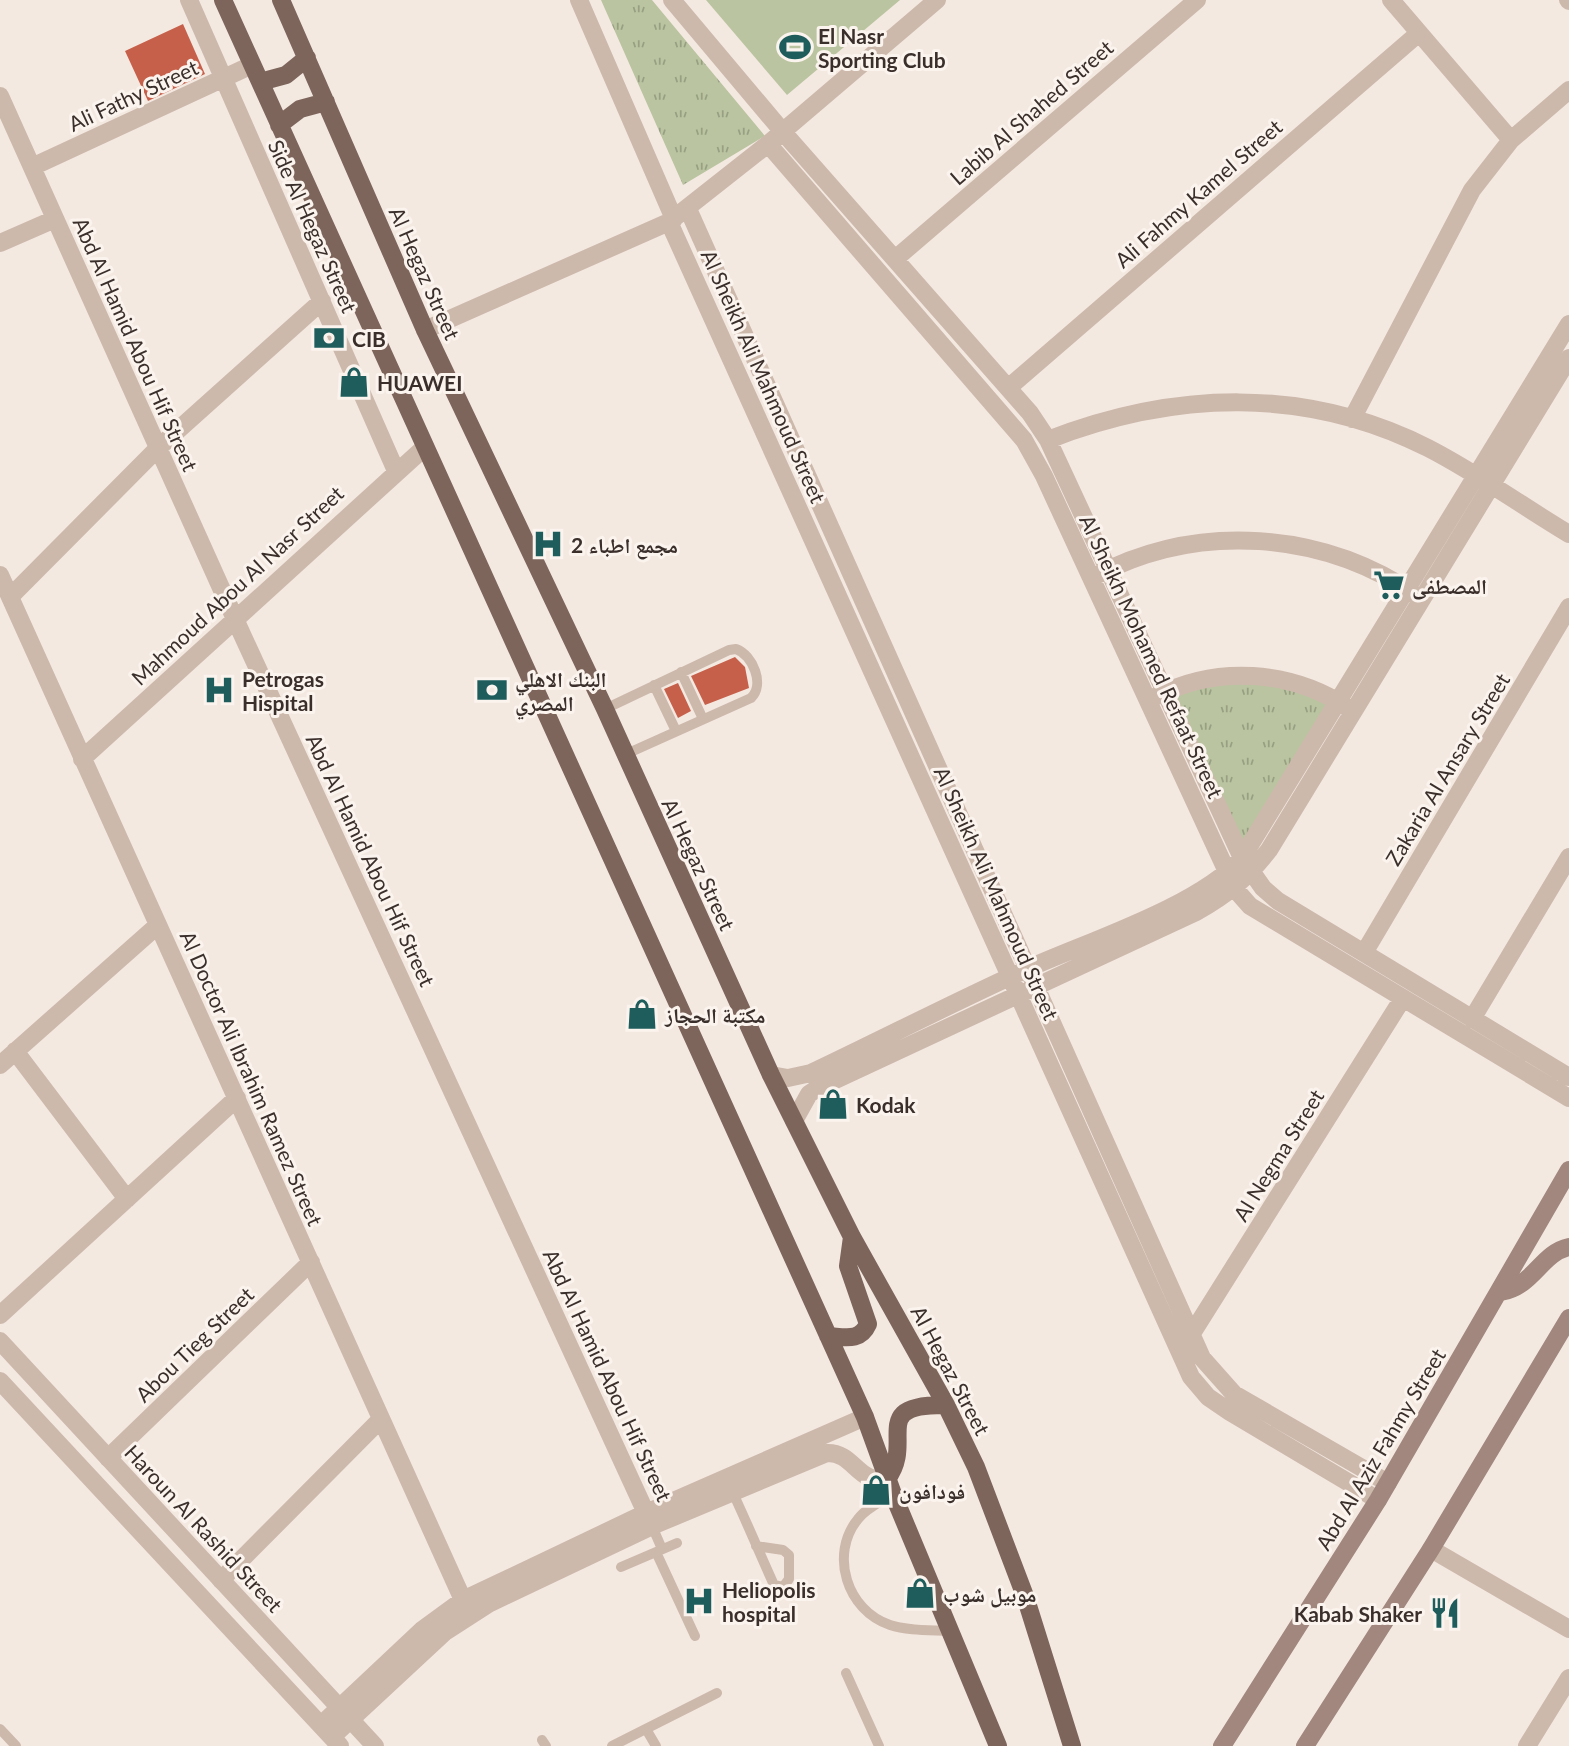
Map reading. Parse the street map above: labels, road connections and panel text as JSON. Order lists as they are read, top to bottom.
{
  "streets": {
    "main road": ["Al Hegaz Street", "Abd Al Aziz Fahmy Street"],
    "street": [
      "Ali Fathy Street",
      "Labib Al Shahed Street",
      "Ali Fahmy Kamel Street",
      "Side Al Hegaz Street",
      "Abd Al Hamid Abou Hif Street",
      "Al Sheikh Ali Mahmoud Street",
      "Mahmoud Abou Al Nasr Street",
      "Al Sheikh Mohamed Refaat Street",
      "Zakaria Al Ansary Street",
      "Al Doctor Ali Ibrahim Ramez Street",
      "Al Negma Street",
      "Abou Tieg Street",
      "Haroun Al Rashid Street"
    ]
  },
  "crossings": [
    ["Ali Fathy Street", "Side Al Hegaz Street"],
    ["Ali Fathy Street", "Abd Al Hamid Abou Hif Street"],
    ["Labib Al Shahed Street", "Al Sheikh Mohamed Refaat Street"],
    ["Ali Fahmy Kamel Street", "Al Sheikh Mohamed Refaat Street"],
    ["Side Al Hegaz Street", "Mahmoud Abou Al Nasr Street"],
    ["Abd Al Hamid Abou Hif Street", "Mahmoud Abou Al Nasr Street"],
    ["Al Sheikh Ali Mahmoud Street", "Al Negma Street"],
    ["Al Sheikh Ali Mahmoud Street", "Abd Al Aziz Fahmy Street"],
    ["Mahmoud Abou Al Nasr Street", "Al Doctor Ali Ibrahim Ramez Street"],
    ["Al Sheikh Mohamed Refaat Street", "Zakaria Al Ansary Street"],
    ["Al Sheikh Mohamed Refaat Street", "Al Negma Street"],
    ["Al Doctor Ali Ibrahim Ramez Street", "Abou Tieg Street"],
    ["Abou Tieg Street", "Haroun Al Rashid Street"]
  ],
  "places": {
    "sports": ["El Nasr Sporting Club"],
    "bank": ["CIB", "البنك الاهلي المصري"],
    "shop": [
      "HUAWEI",
      "مكتبة الحجاز",
      "Kodak",
      "فودافون",
      "موبيل شوب"
    ],
    "hospital": ["مجمع اطباء 2", "Petrogas Hispital", "Heliopolis hospital"],
    "supermarket": ["المصطفى"],
    "restaurant": ["Kabab Shaker"]
  }
}
